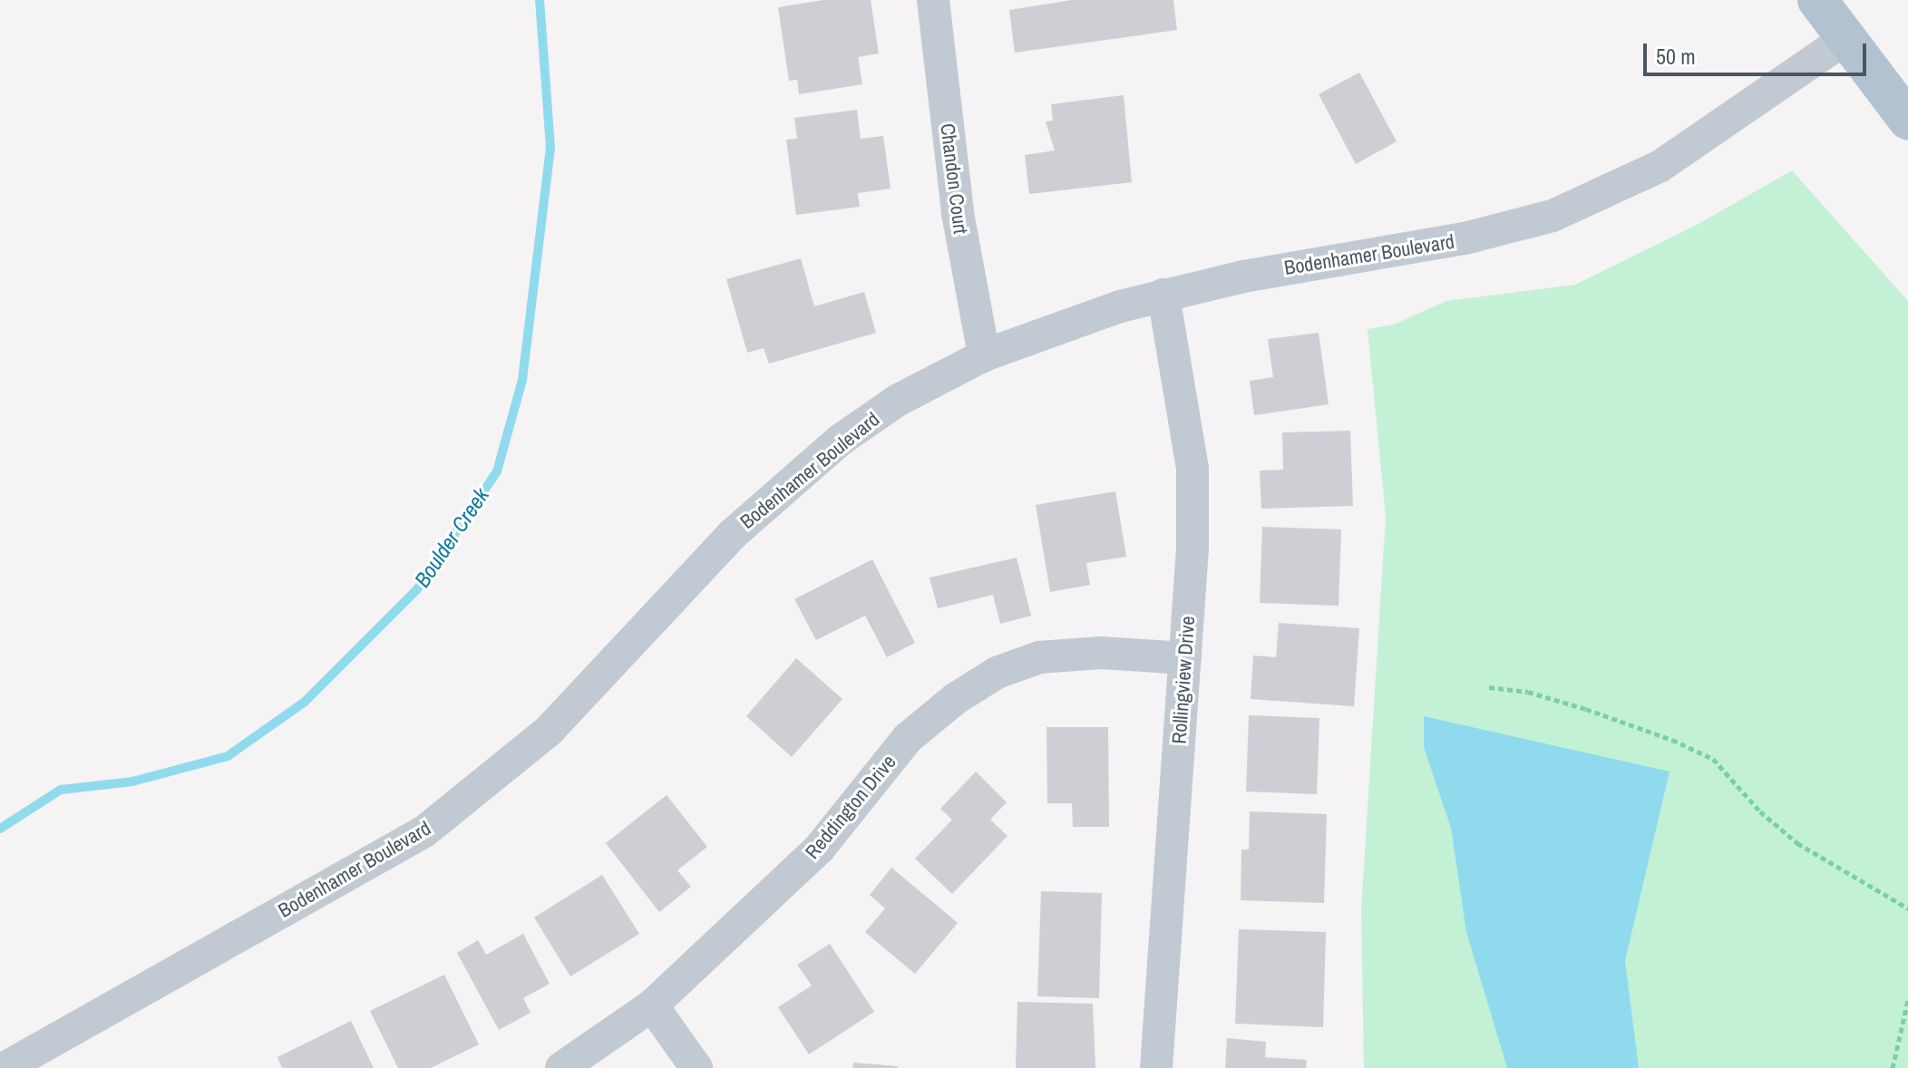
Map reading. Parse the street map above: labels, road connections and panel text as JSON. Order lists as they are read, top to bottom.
{
  "streets": {
    "street": [
      "Chandon Court",
      "Bodenhamer Boulevard",
      "Rollingview Drive",
      "Reddington Drive"
    ]
  },
  "crossings": [
    ["Chandon Court", "Bodenhamer Boulevard"],
    ["Bodenhamer Boulevard", "Rollingview Drive"],
    ["Rollingview Drive", "Reddington Drive"]
  ],
  "water": ["Boulder Creek"],
  "scale_bar": "50 m"
}
